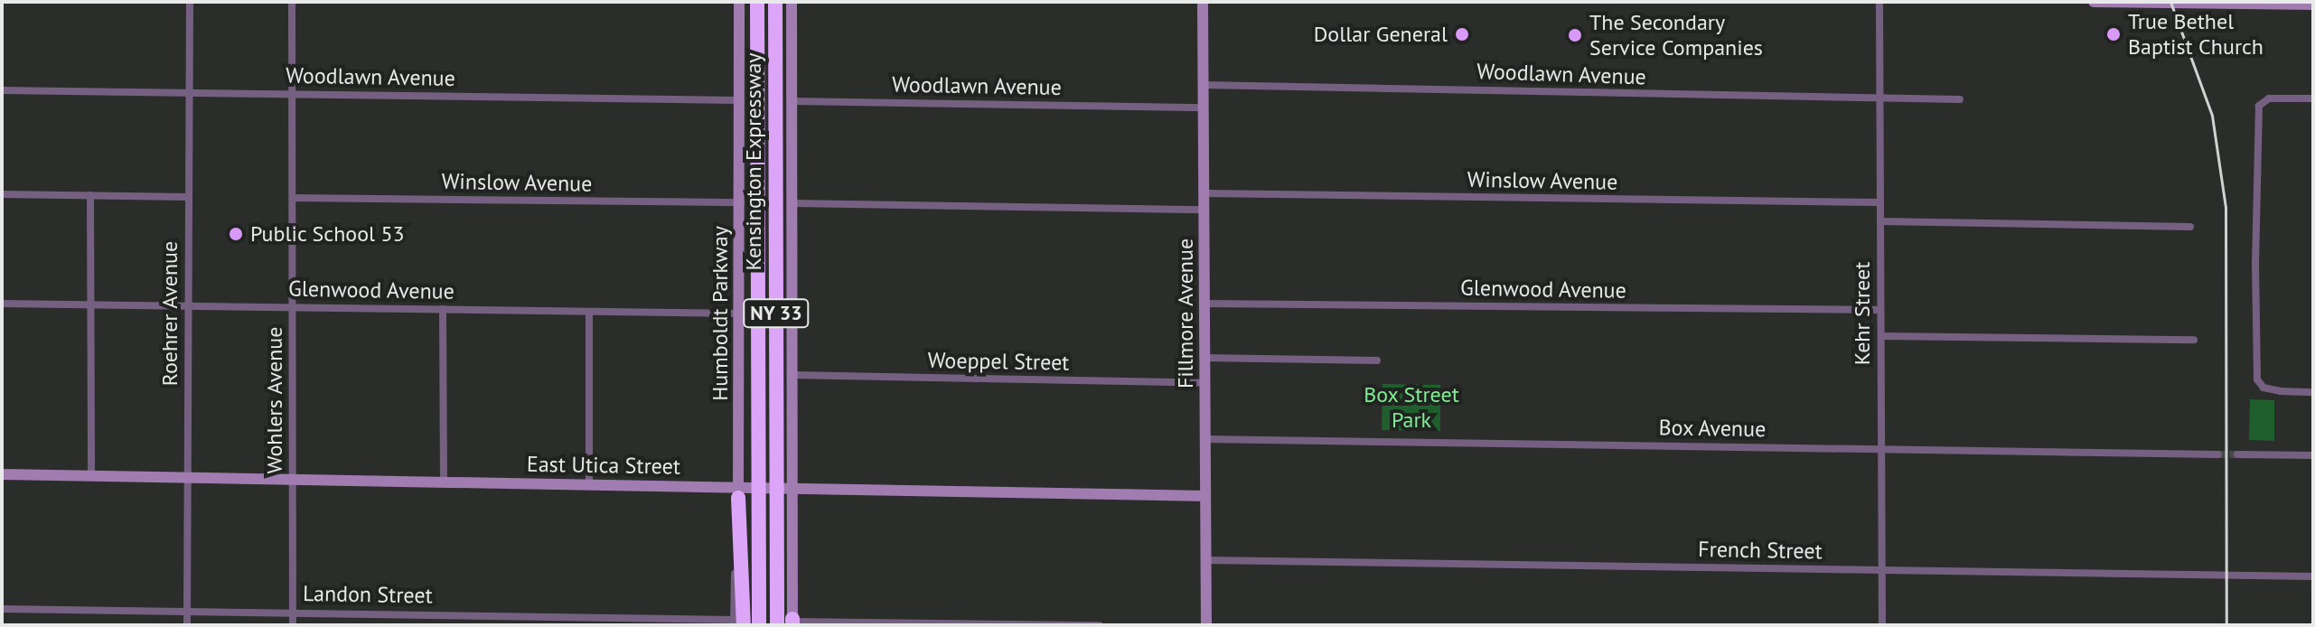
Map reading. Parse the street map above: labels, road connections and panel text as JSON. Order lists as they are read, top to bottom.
{
  "streets": {
    "highway": ["Kensington Expressway", "NY 33"],
    "street": [
      "Woodlawn Avenue",
      "Winslow Avenue",
      "Glenwood Avenue",
      "Roehrer Avenue",
      "Humboldt Parkway",
      "Fillmore Avenue",
      "Kehr Street",
      "Woeppel Street",
      "Wohlers Avenue",
      "Box Avenue",
      "East Utica Street",
      "French Street",
      "Landon Street"
    ]
  },
  "crossings": [
    ["Woodlawn Avenue", "Roehrer Avenue"],
    ["Woodlawn Avenue", "Humboldt Parkway"],
    ["Woodlawn Avenue", "Fillmore Avenue"],
    ["Woodlawn Avenue", "Kehr Street"],
    ["Woodlawn Avenue", "Wohlers Avenue"],
    ["Winslow Avenue", "Humboldt Parkway"],
    ["Winslow Avenue", "Fillmore Avenue"],
    ["Winslow Avenue", "Kehr Street"],
    ["Winslow Avenue", "Wohlers Avenue"],
    ["Glenwood Avenue", "Roehrer Avenue"],
    ["Glenwood Avenue", "Humboldt Parkway"],
    ["Glenwood Avenue", "Fillmore Avenue"],
    ["Glenwood Avenue", "Kehr Street"],
    ["Glenwood Avenue", "Wohlers Avenue"],
    ["Roehrer Avenue", "East Utica Street"],
    ["Roehrer Avenue", "Landon Street"],
    ["Humboldt Parkway", "East Utica Street"],
    ["Fillmore Avenue", "Woeppel Street"],
    ["Fillmore Avenue", "Box Avenue"],
    ["Fillmore Avenue", "East Utica Street"],
    ["Fillmore Avenue", "French Street"],
    ["Kehr Street", "Box Avenue"],
    ["Kehr Street", "French Street"],
    ["Wohlers Avenue", "East Utica Street"],
    ["Wohlers Avenue", "Landon Street"]
  ],
  "parks": ["Box Street Park"],
  "places": [
    "Dollar General",
    "True Bethel Baptist Church",
    "The Secondary Service Companies",
    "Public School 53"
  ]
}
